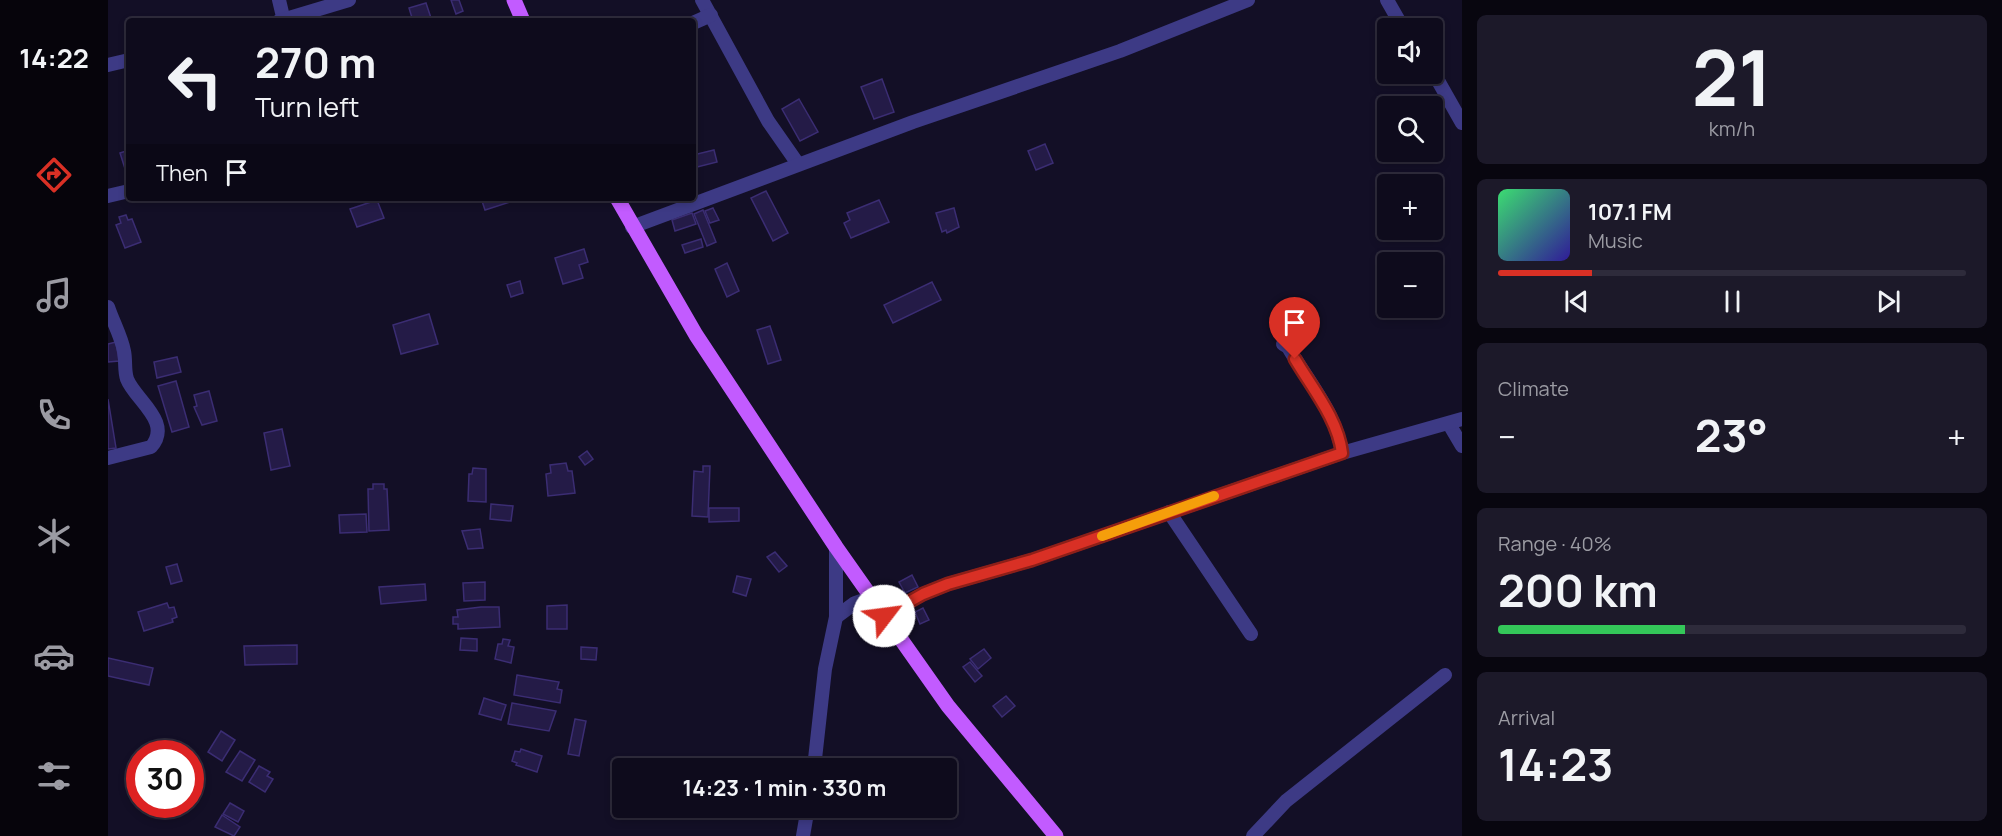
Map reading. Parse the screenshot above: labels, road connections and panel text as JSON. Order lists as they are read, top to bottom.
{
  "page": {
    "tabs": "14:22",
    "tile": [
      ["21", "km/h"],
      "Climate",
      ["Range · 40%", "200 km"],
      ["Arrival", "14:23"]
    ],
    "map_buttons": ["+", "−"],
    "turn": ["270 m", "Turn left"],
    "then": "Then",
    "song": ["107.1 FM", "Music"],
    "heat": ["−", "23°", "+"],
    "limit": "30",
    "trip": "14:23 · 1 min · 330 m"
  }
}
